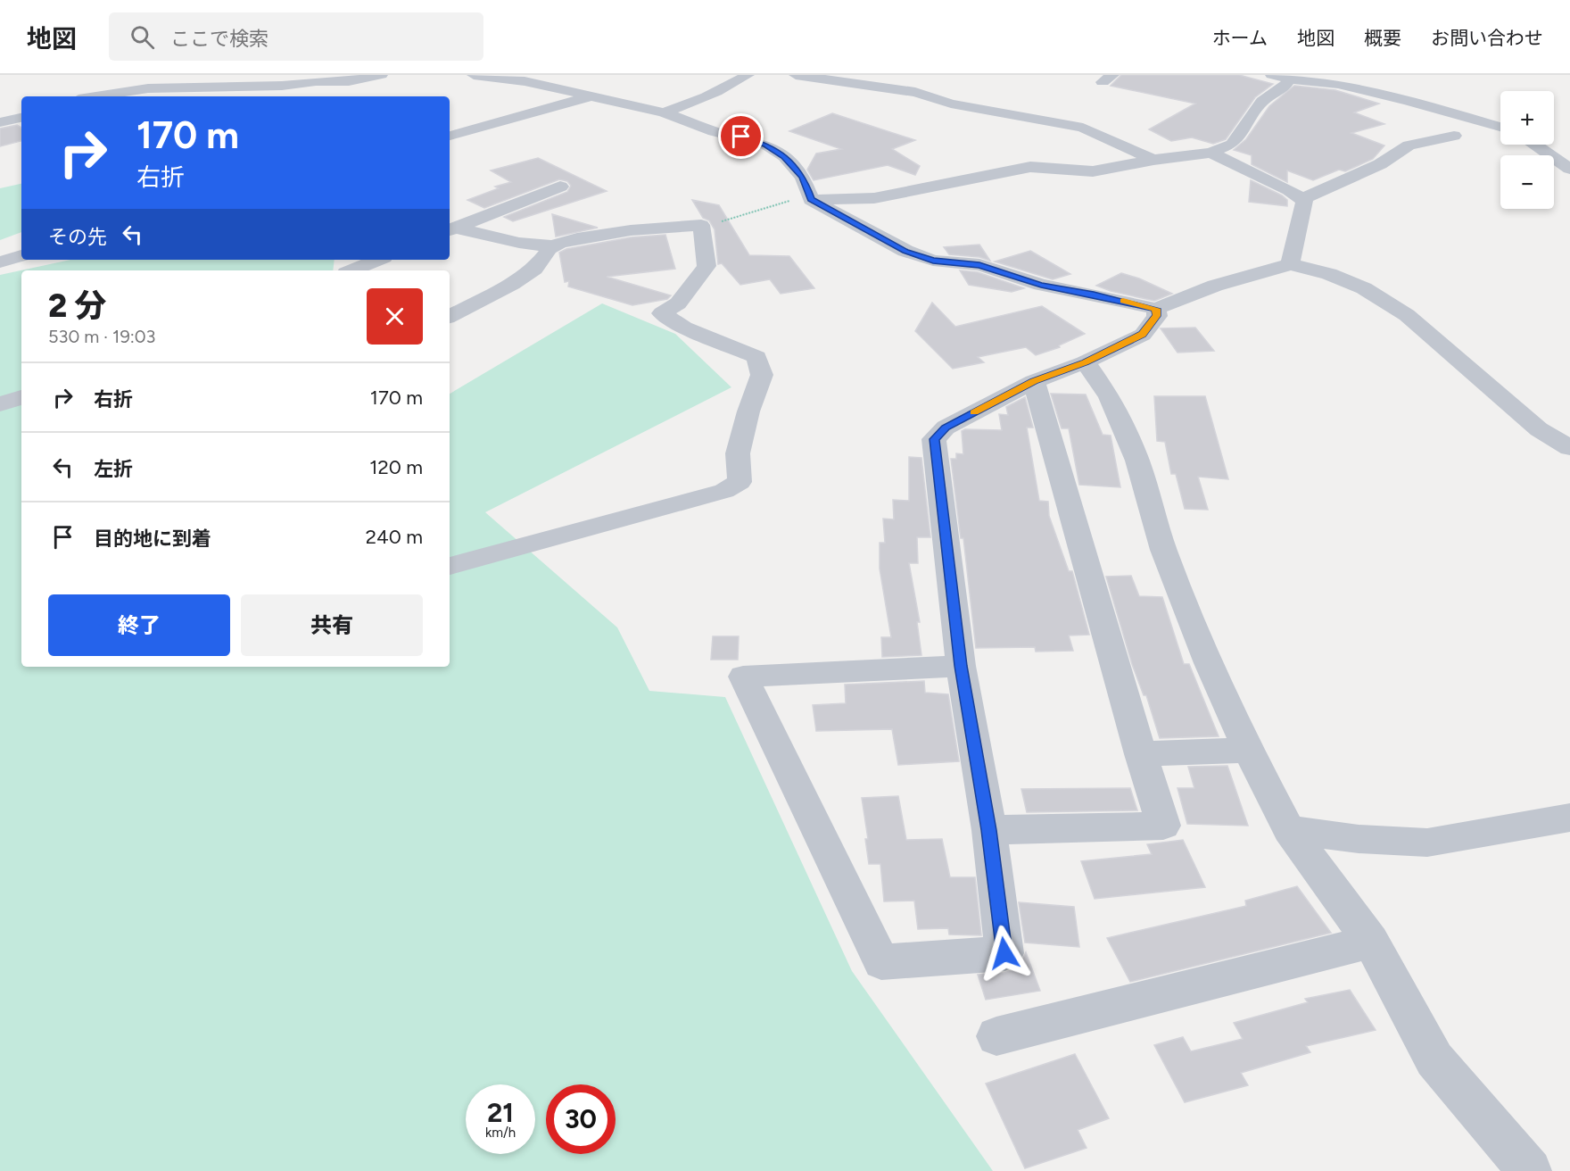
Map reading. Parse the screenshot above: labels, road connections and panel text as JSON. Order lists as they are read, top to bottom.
{
  "page": {
    "header": "地図",
    "search": "ここで検索",
    "nav": [
      "ホーム",
      "地図",
      "概要",
      "お問い合わせ"
    ],
    "map_buttons": ["+", "−"],
    "turn": ["170 m", "右折"],
    "then": "その先",
    "heading": ["2 分", "530 m · 19:03"],
    "list": [
      {
        "name": "右折",
        "value": "170 m"
      },
      {
        "name": "左折",
        "value": "120 m"
      },
      {
        "name": "目的地に到着",
        "value": "240 m"
      }
    ],
    "buttons": ["終了", "共有"],
    "speed": "21 km/h",
    "limit": "30"
  }
}
